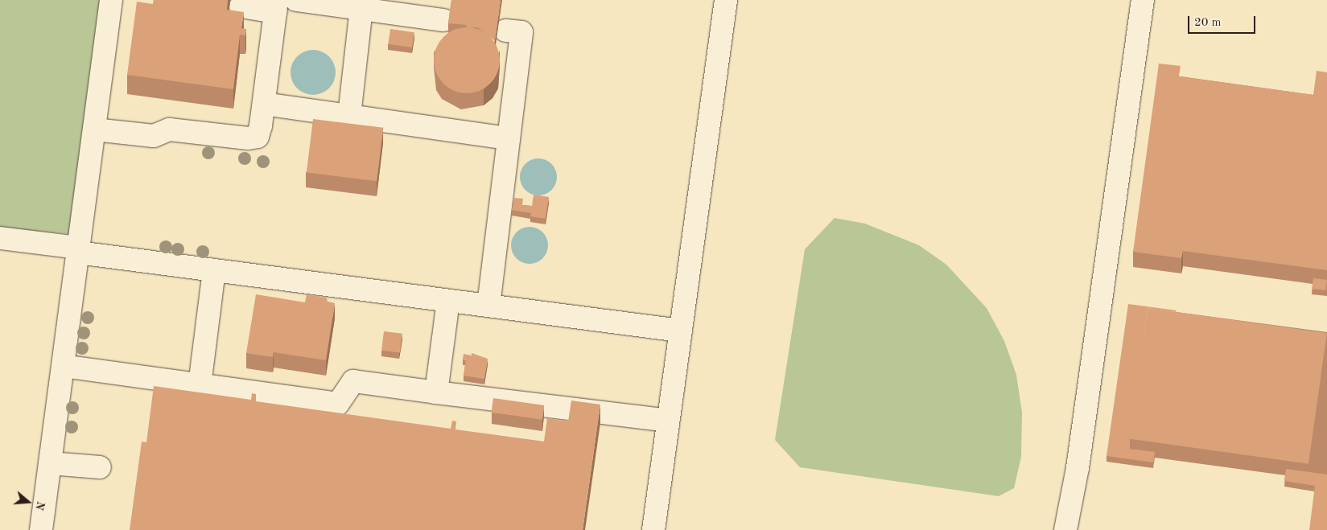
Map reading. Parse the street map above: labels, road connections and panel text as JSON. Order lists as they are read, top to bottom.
{
  "scale_bar": "20 m",
  "north": "right"
}
